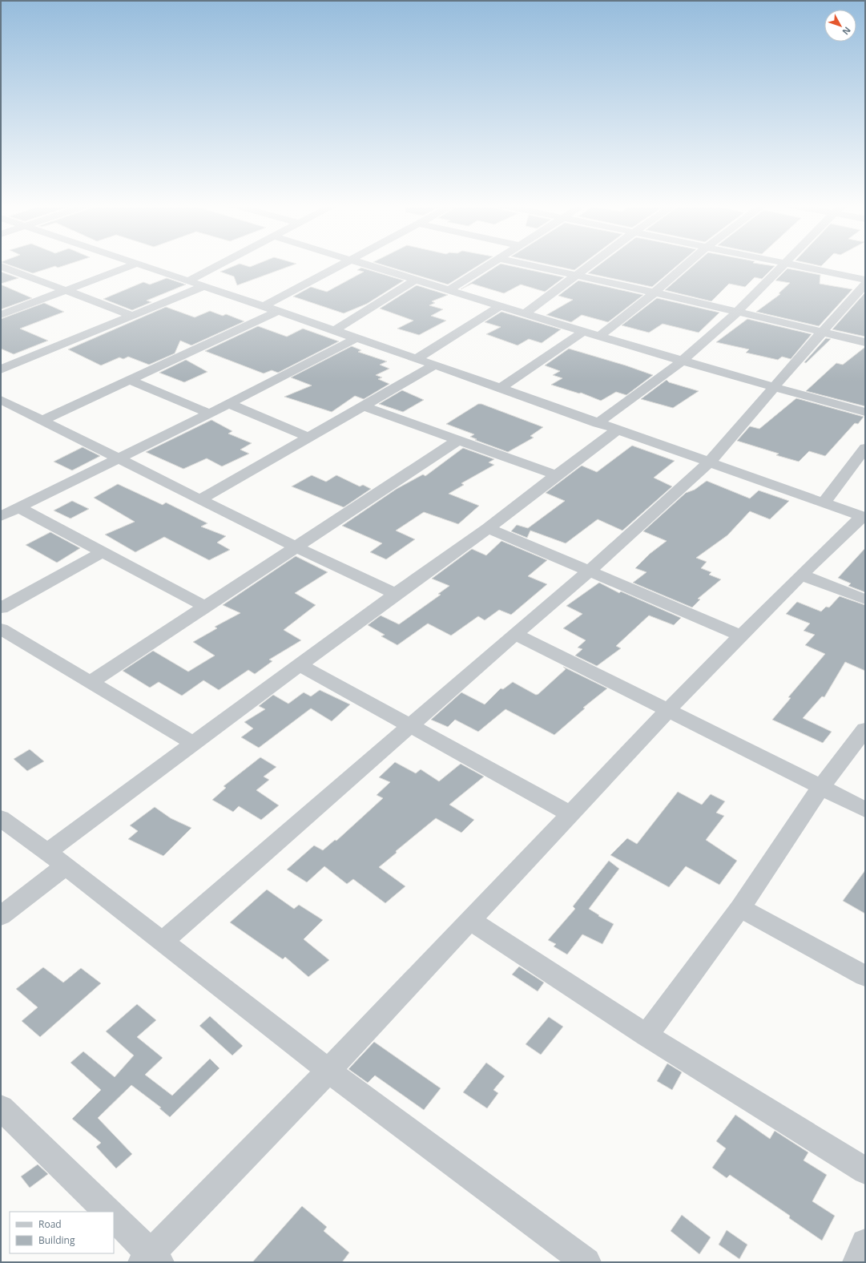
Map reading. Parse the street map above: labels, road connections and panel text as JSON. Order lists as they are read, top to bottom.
{
  "legend": ["Road", "Building"],
  "north": "bottom right"
}
